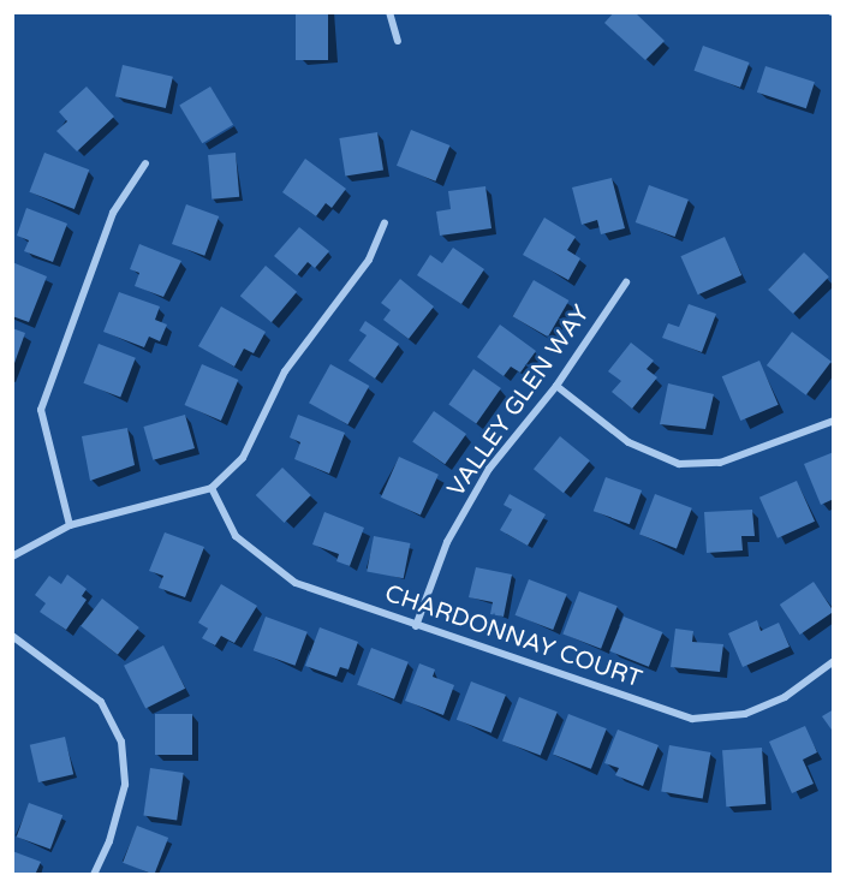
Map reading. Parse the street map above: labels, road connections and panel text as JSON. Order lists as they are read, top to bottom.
{
  "streets": {
    "street": ["VALLEY GLEN WAY", "CHARDONNAY COURT"]
  },
  "crossings": [
    ["VALLEY GLEN WAY", "CHARDONNAY COURT"]
  ]
}
